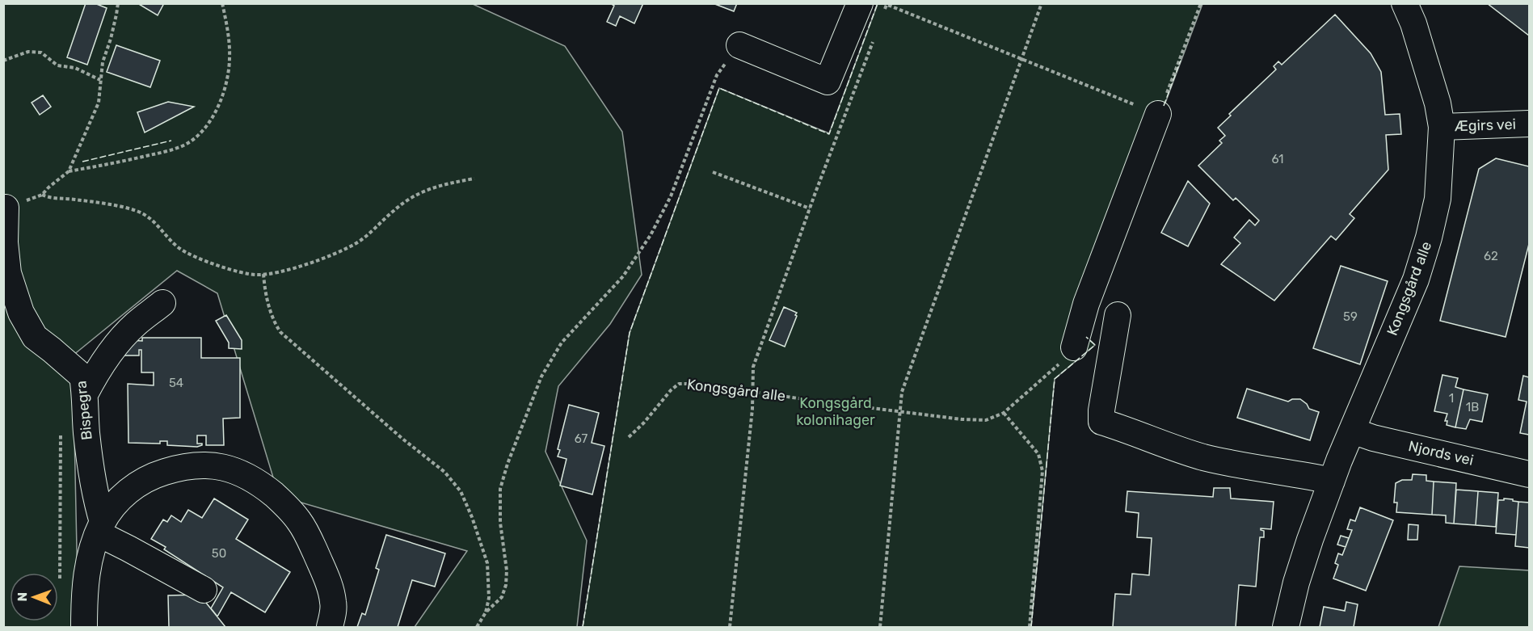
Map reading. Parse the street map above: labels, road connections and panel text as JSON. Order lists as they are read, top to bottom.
{
  "streets": {
    "street": [
      "Ægirs vei",
      "Kongsgård alle",
      "Bispegra",
      "Njords vei"
    ]
  },
  "crossings": [
    ["Ægirs vei", "Kongsgård alle"],
    ["Kongsgård alle", "Njords vei"]
  ],
  "parks": ["Kongsgård kolonihager"],
  "house_numbers": [
    "61",
    "62",
    "59",
    "54",
    "1",
    "1B",
    "67",
    "50"
  ],
  "north": "left"
}
